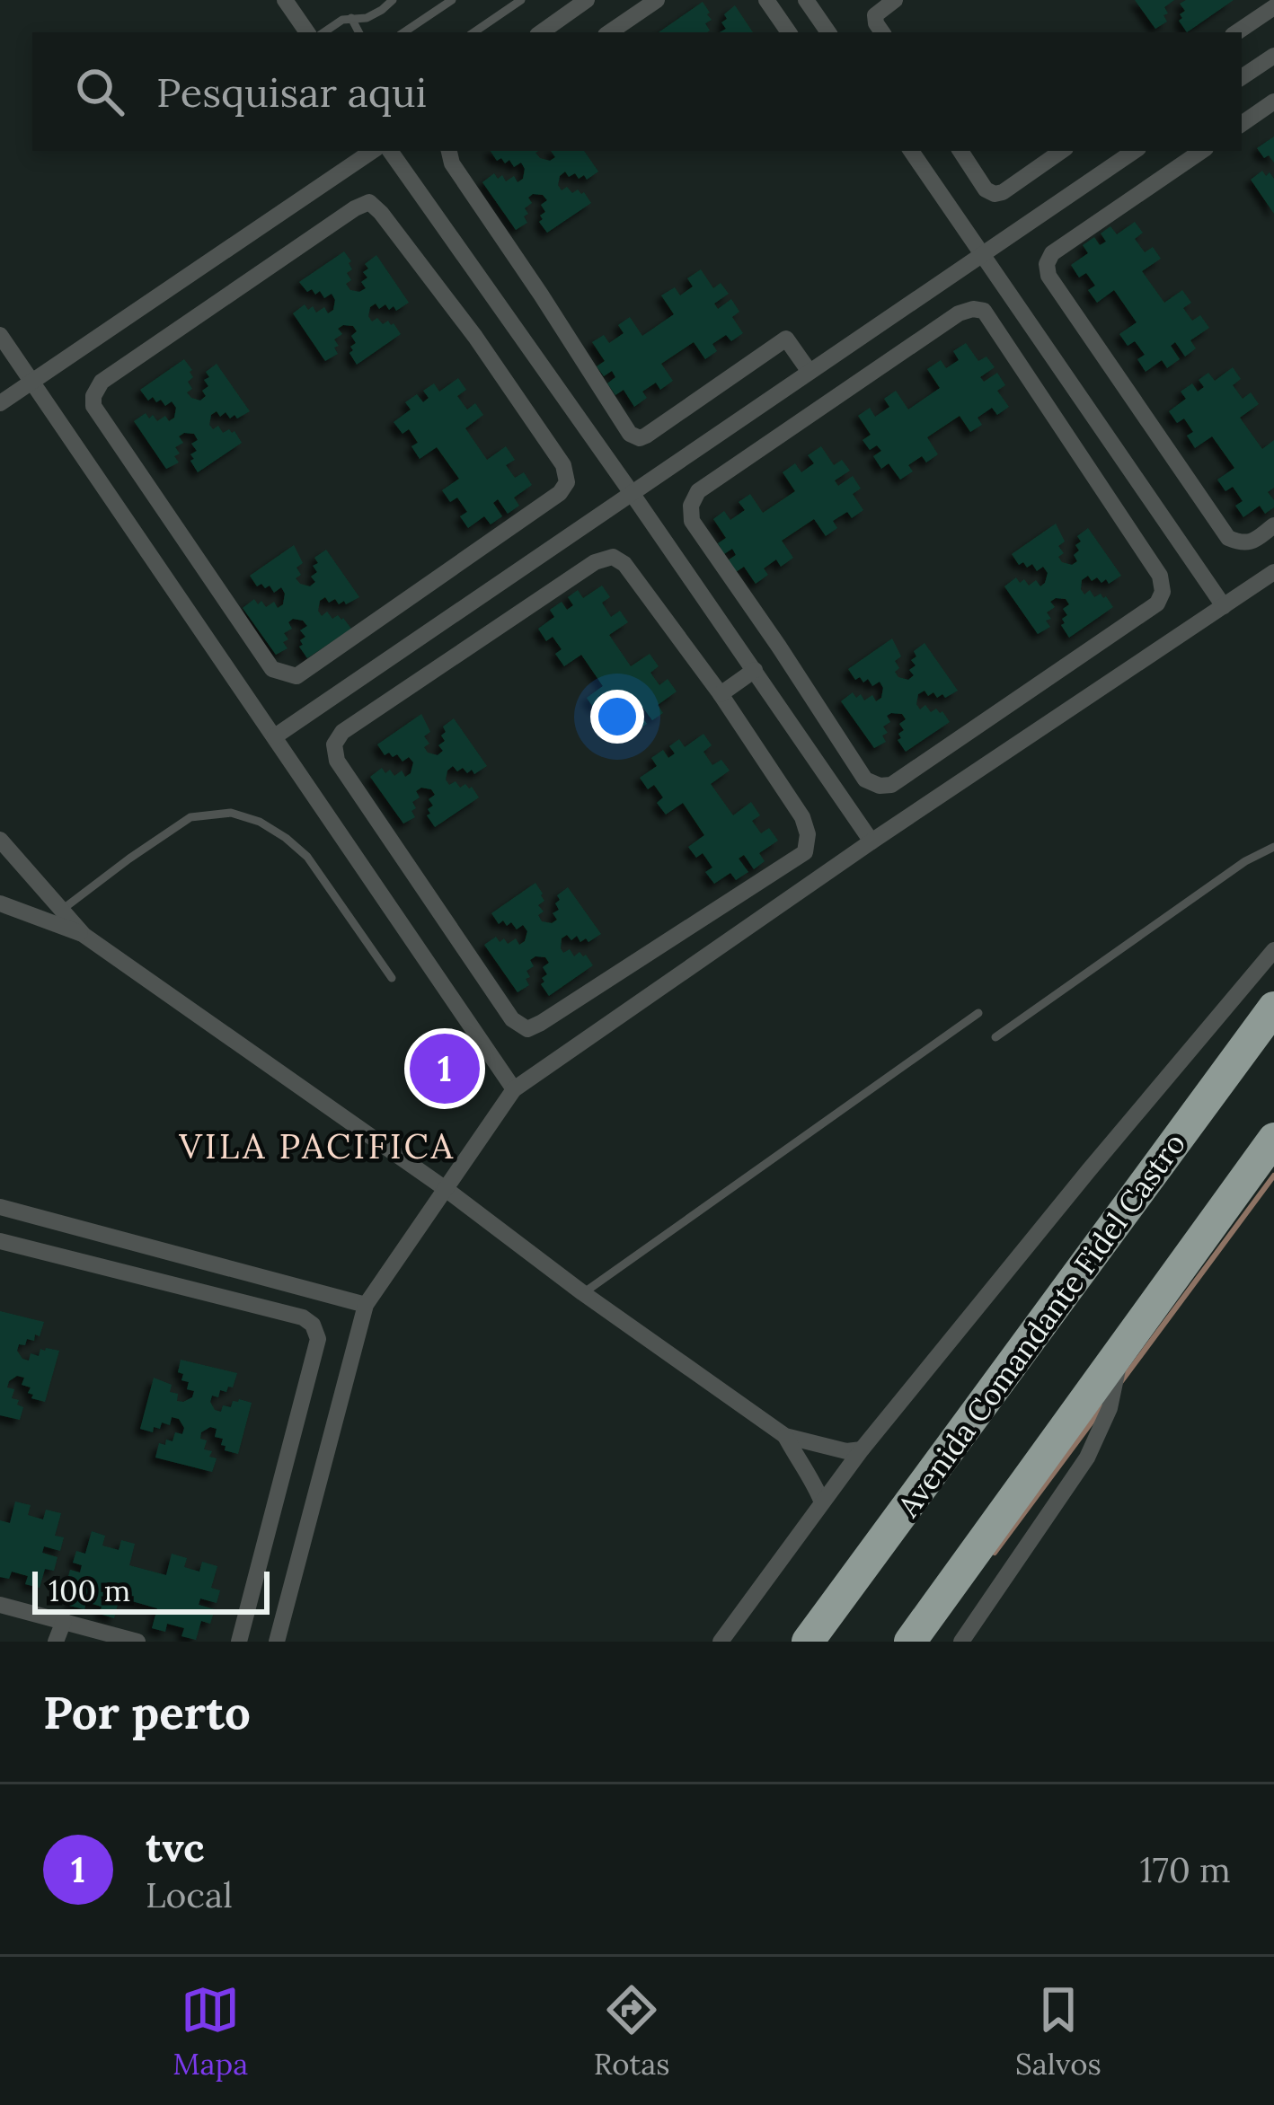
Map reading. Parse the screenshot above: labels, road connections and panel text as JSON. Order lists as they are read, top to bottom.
{
  "streets": {
    "highway": ["Avenida Comandante Fidel Castro"]
  },
  "districts": ["VILA PACIFICA"],
  "scale_bar": "100 m",
  "page": {
    "search": "Pesquisar aqui",
    "pins": "1",
    "scale": "100 m",
    "heading": "Por perto",
    "list": [
      {
        "mark": "1",
        "name": "tvc",
        "note": "Local",
        "value": "170 m"
      }
    ],
    "nav": ["Mapa", "Rotas", "Salvos"]
  }
}
